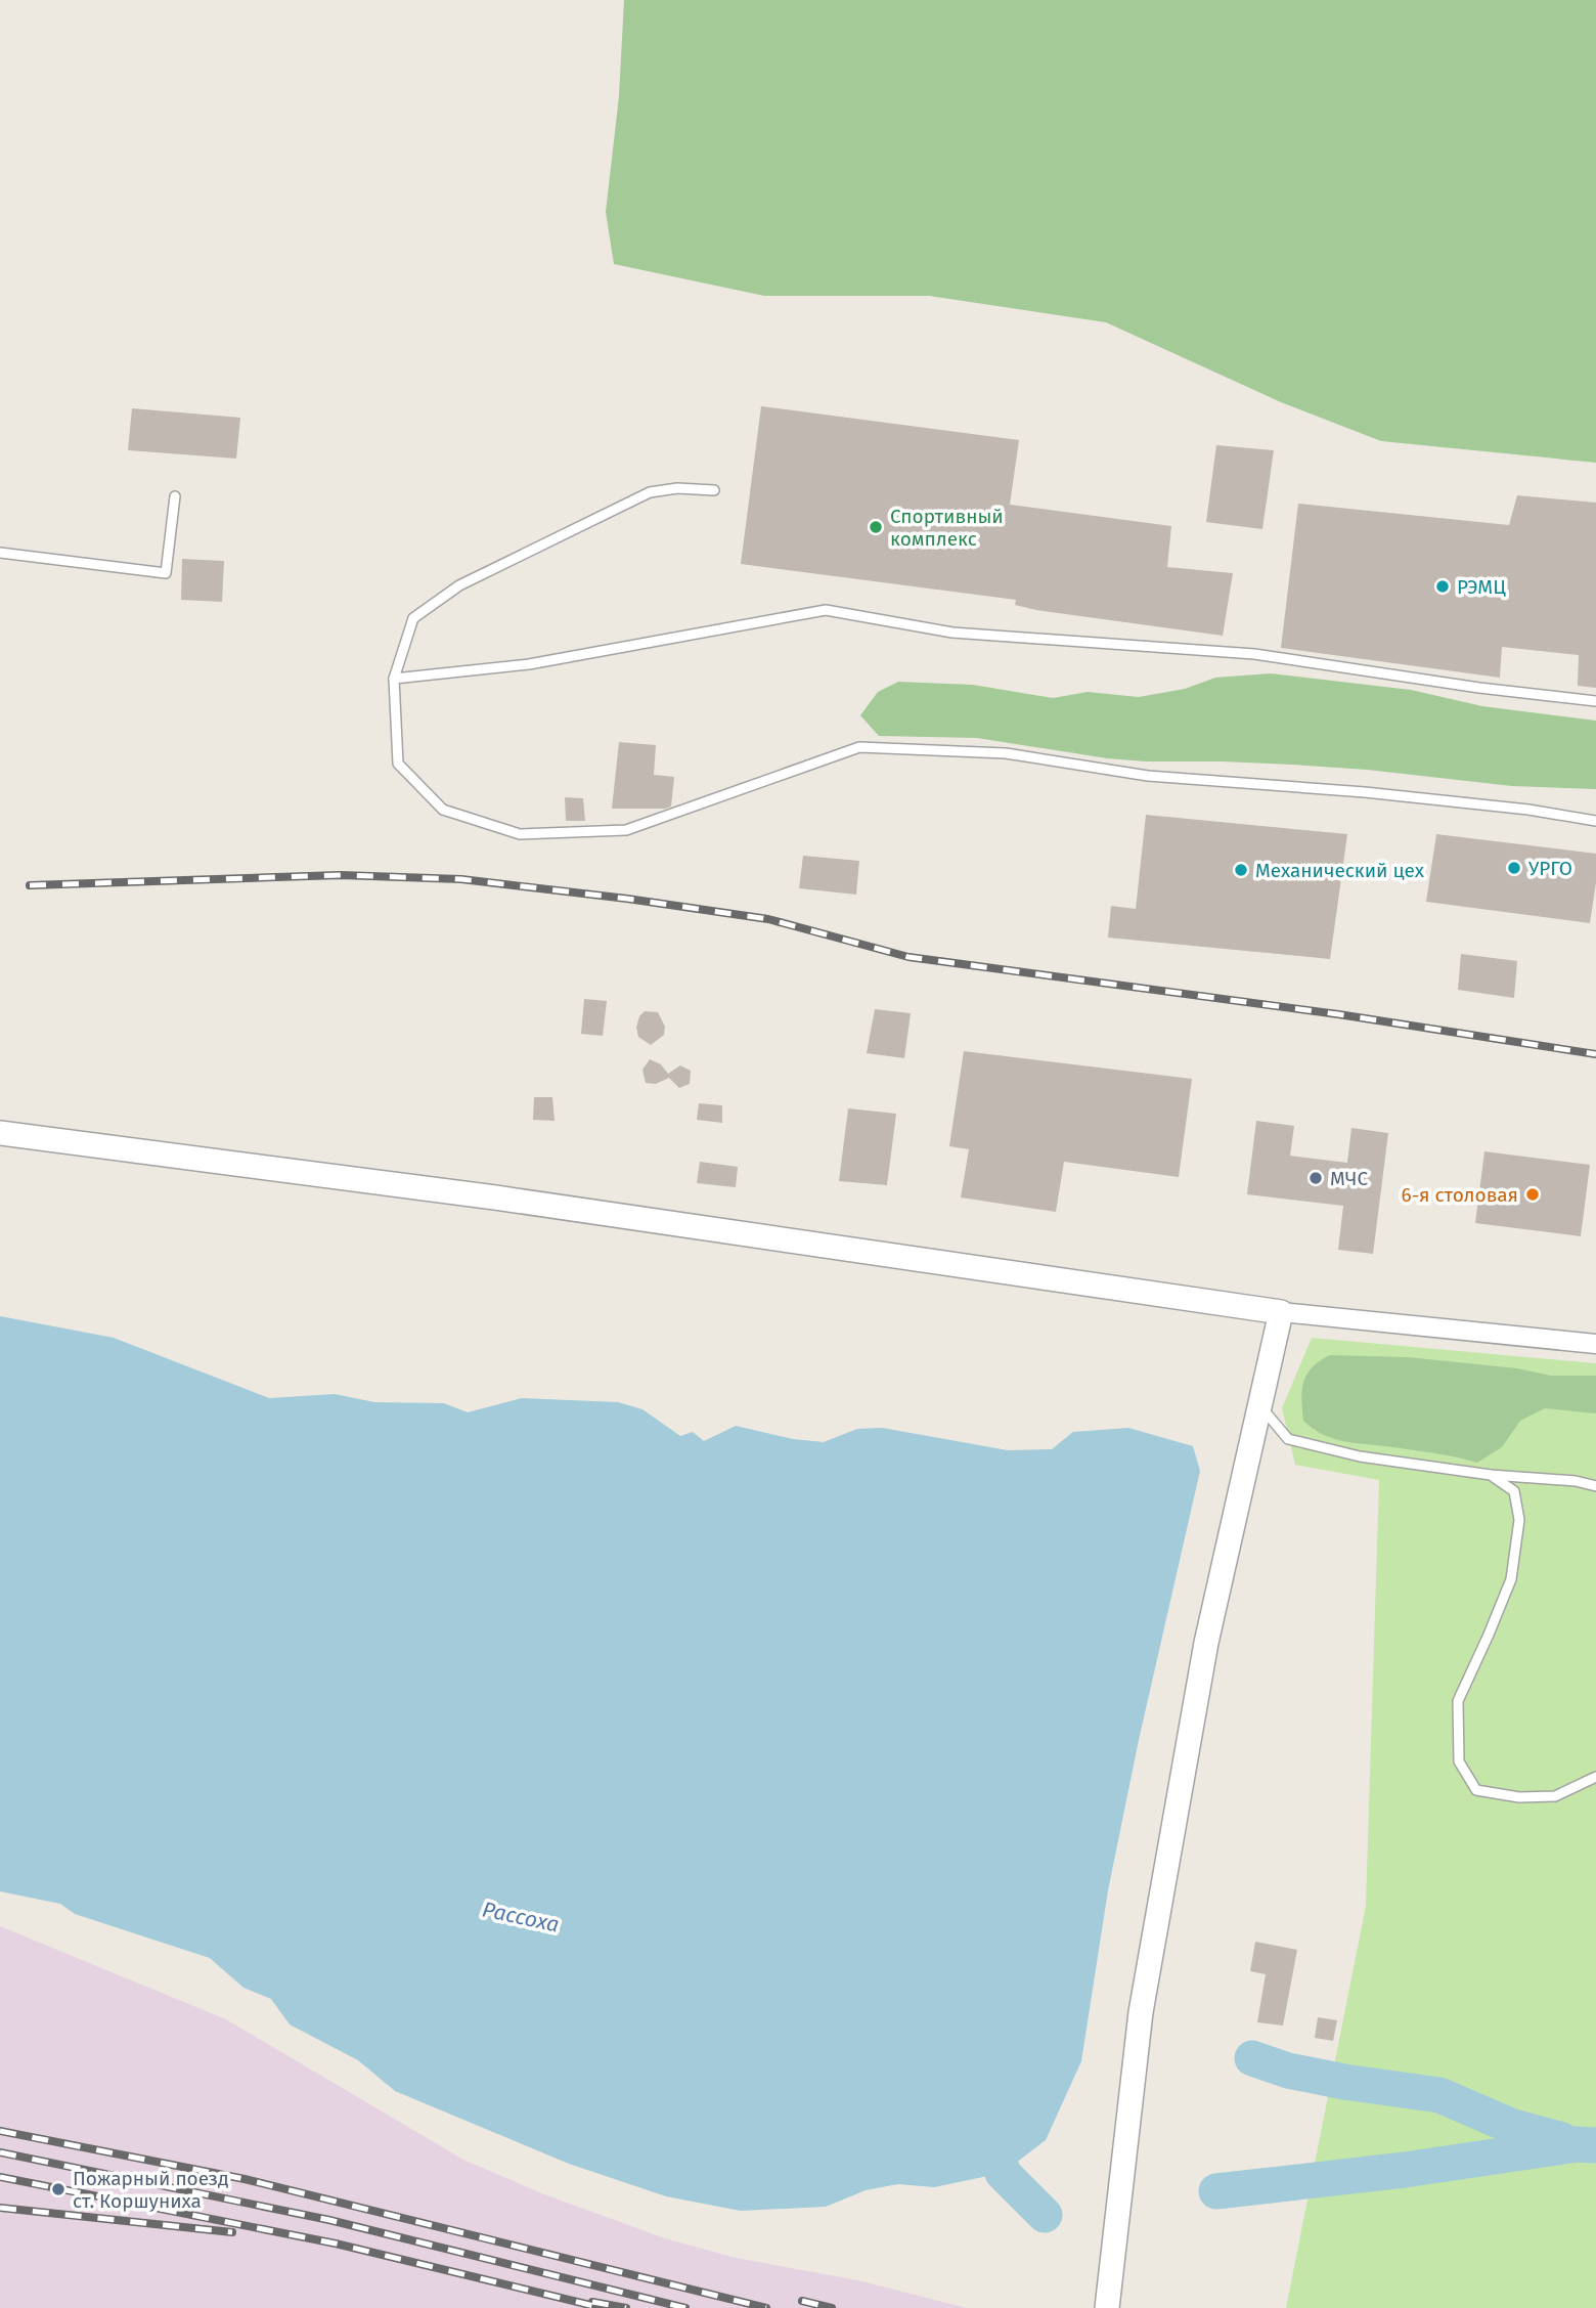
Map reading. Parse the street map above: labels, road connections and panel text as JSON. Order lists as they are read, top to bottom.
{
  "water": ["Рассоха"],
  "places": [
    "Спортивный комплекс",
    "РЭМЦ",
    "УРГО",
    "Механический цех",
    "МЧС",
    "6-я столовая",
    "Пожарный поезд ст. Коршуниха"
  ]
}
